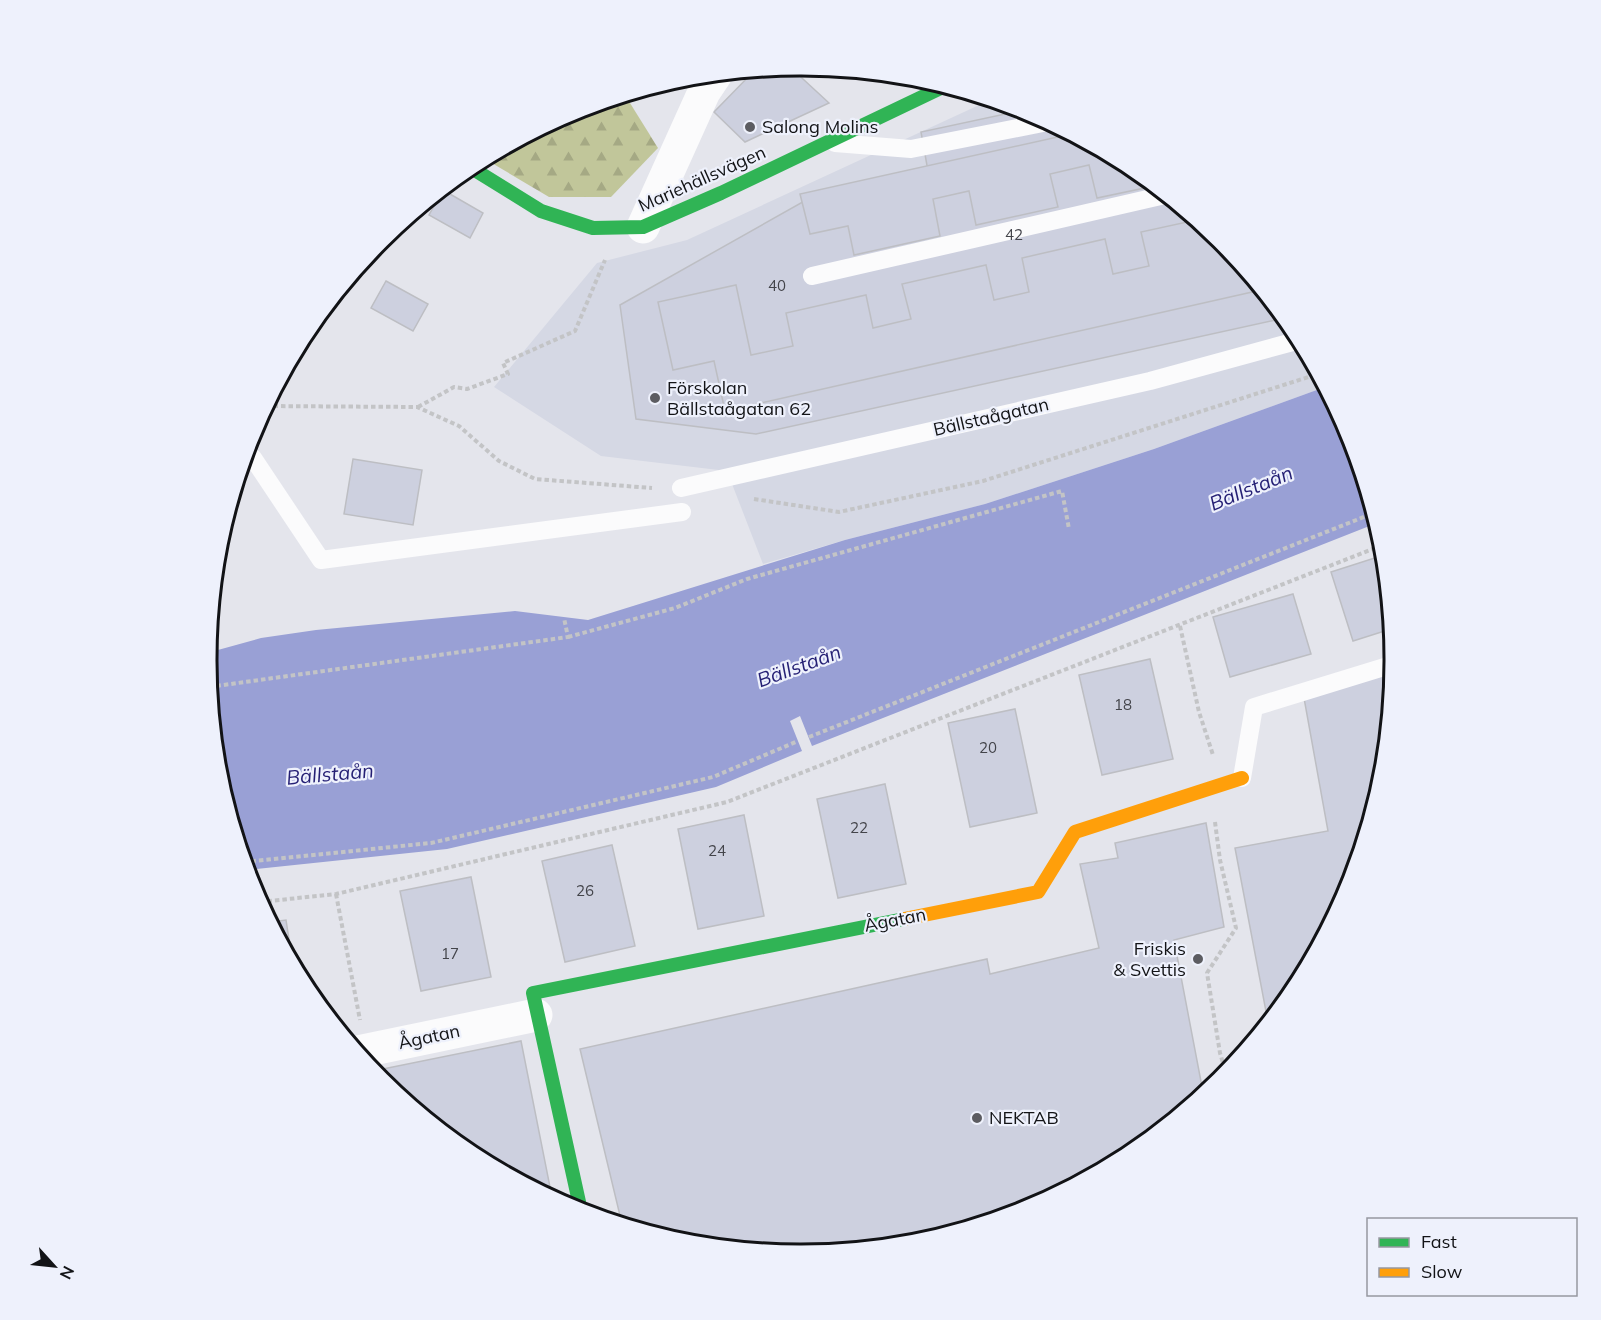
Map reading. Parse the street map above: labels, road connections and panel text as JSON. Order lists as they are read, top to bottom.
{
  "streets": {
    "street": ["Mariehällsvägen", "Ågatan"],
    "lane": ["Bällstaågatan"]
  },
  "water": ["Bällstaån"],
  "places": [
    "Salong Molins",
    "Förskolan Bällstaågatan 62",
    "Friskis & Svettis",
    "NEKTAB"
  ],
  "house_numbers": [
    "42",
    "40",
    "18",
    "20",
    "22",
    "24",
    "26",
    "17"
  ],
  "legend": ["Fast", "Slow"],
  "north": "bottom right"
}
